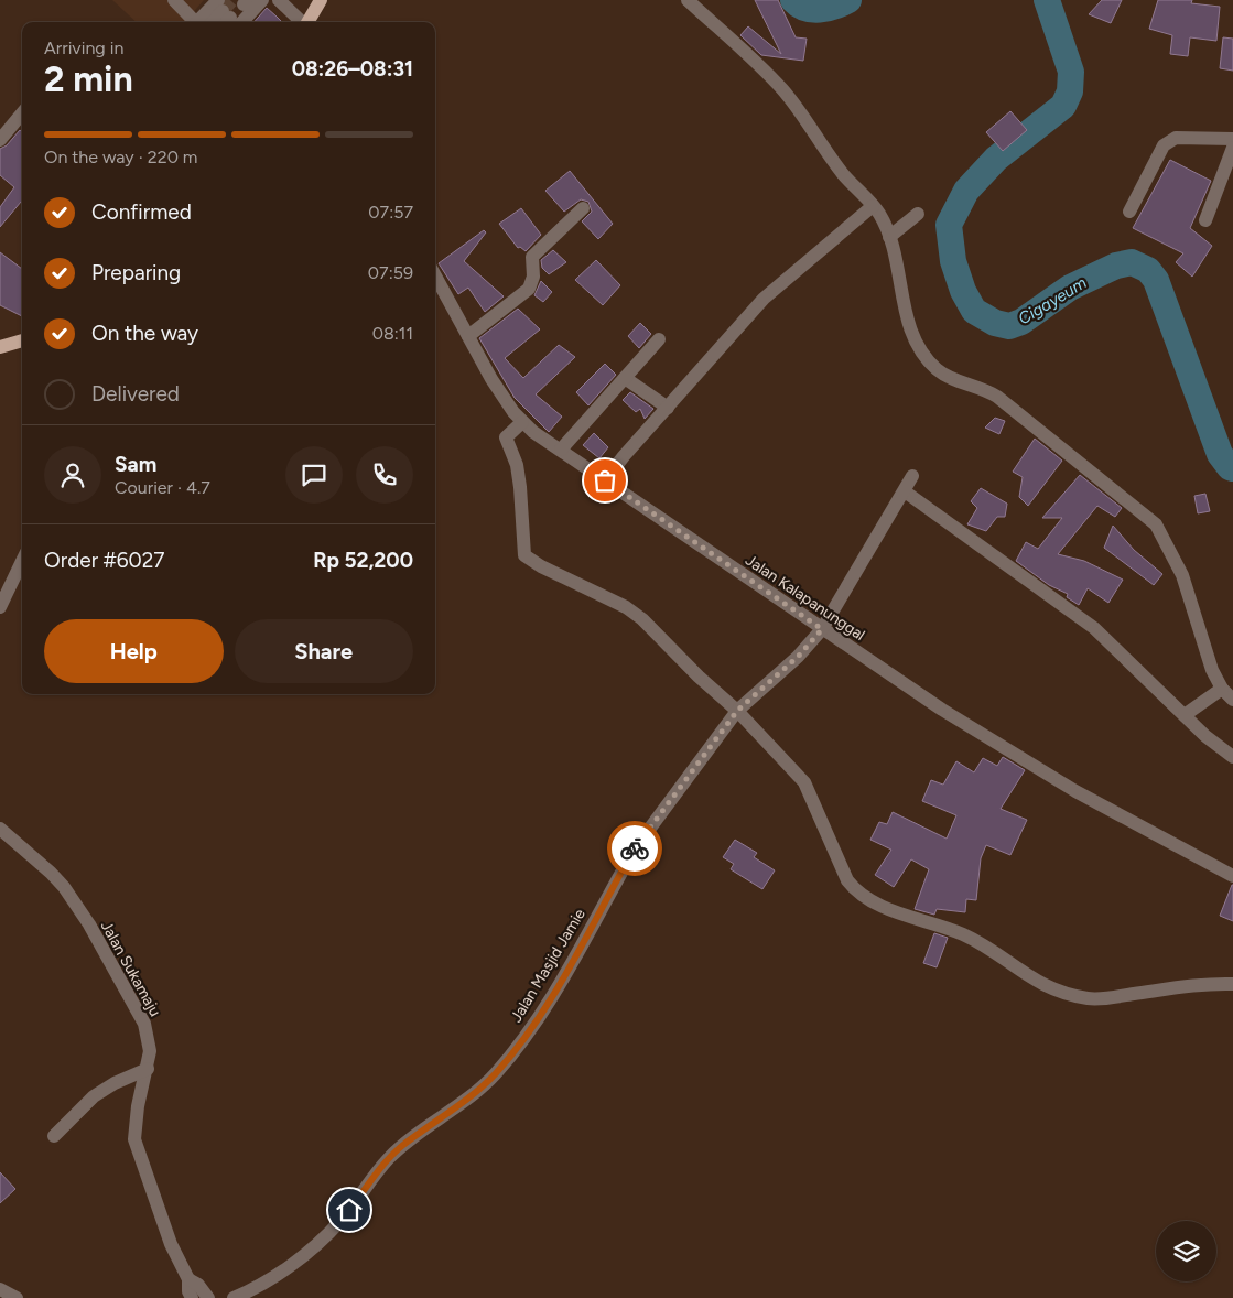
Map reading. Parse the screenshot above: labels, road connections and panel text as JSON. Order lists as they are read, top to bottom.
{
  "streets": {
    "street": ["Jalan Kalapanunggal", "Jalan Masjid Jamie", "Jalan Sukamaju"]
  },
  "crossings": [
    ["Jalan Kalapanunggal", "Jalan Masjid Jamie"]
  ],
  "water": ["Cigayeum"],
  "page": {
    "heading": ["2 min", "Arriving in", "08:26–08:31"],
    "panel": [
      "Sam",
      "Courier · 4.7",
      "Order #6027",
      "Rp 52,200"
    ],
    "bar": "On the way · 220 m",
    "list": [
      ["Confirmed", "07:57"],
      ["Preparing", "07:59"],
      ["On the way", "08:11"],
      "Delivered"
    ],
    "buttons": ["Help", "Share"]
  }
}
